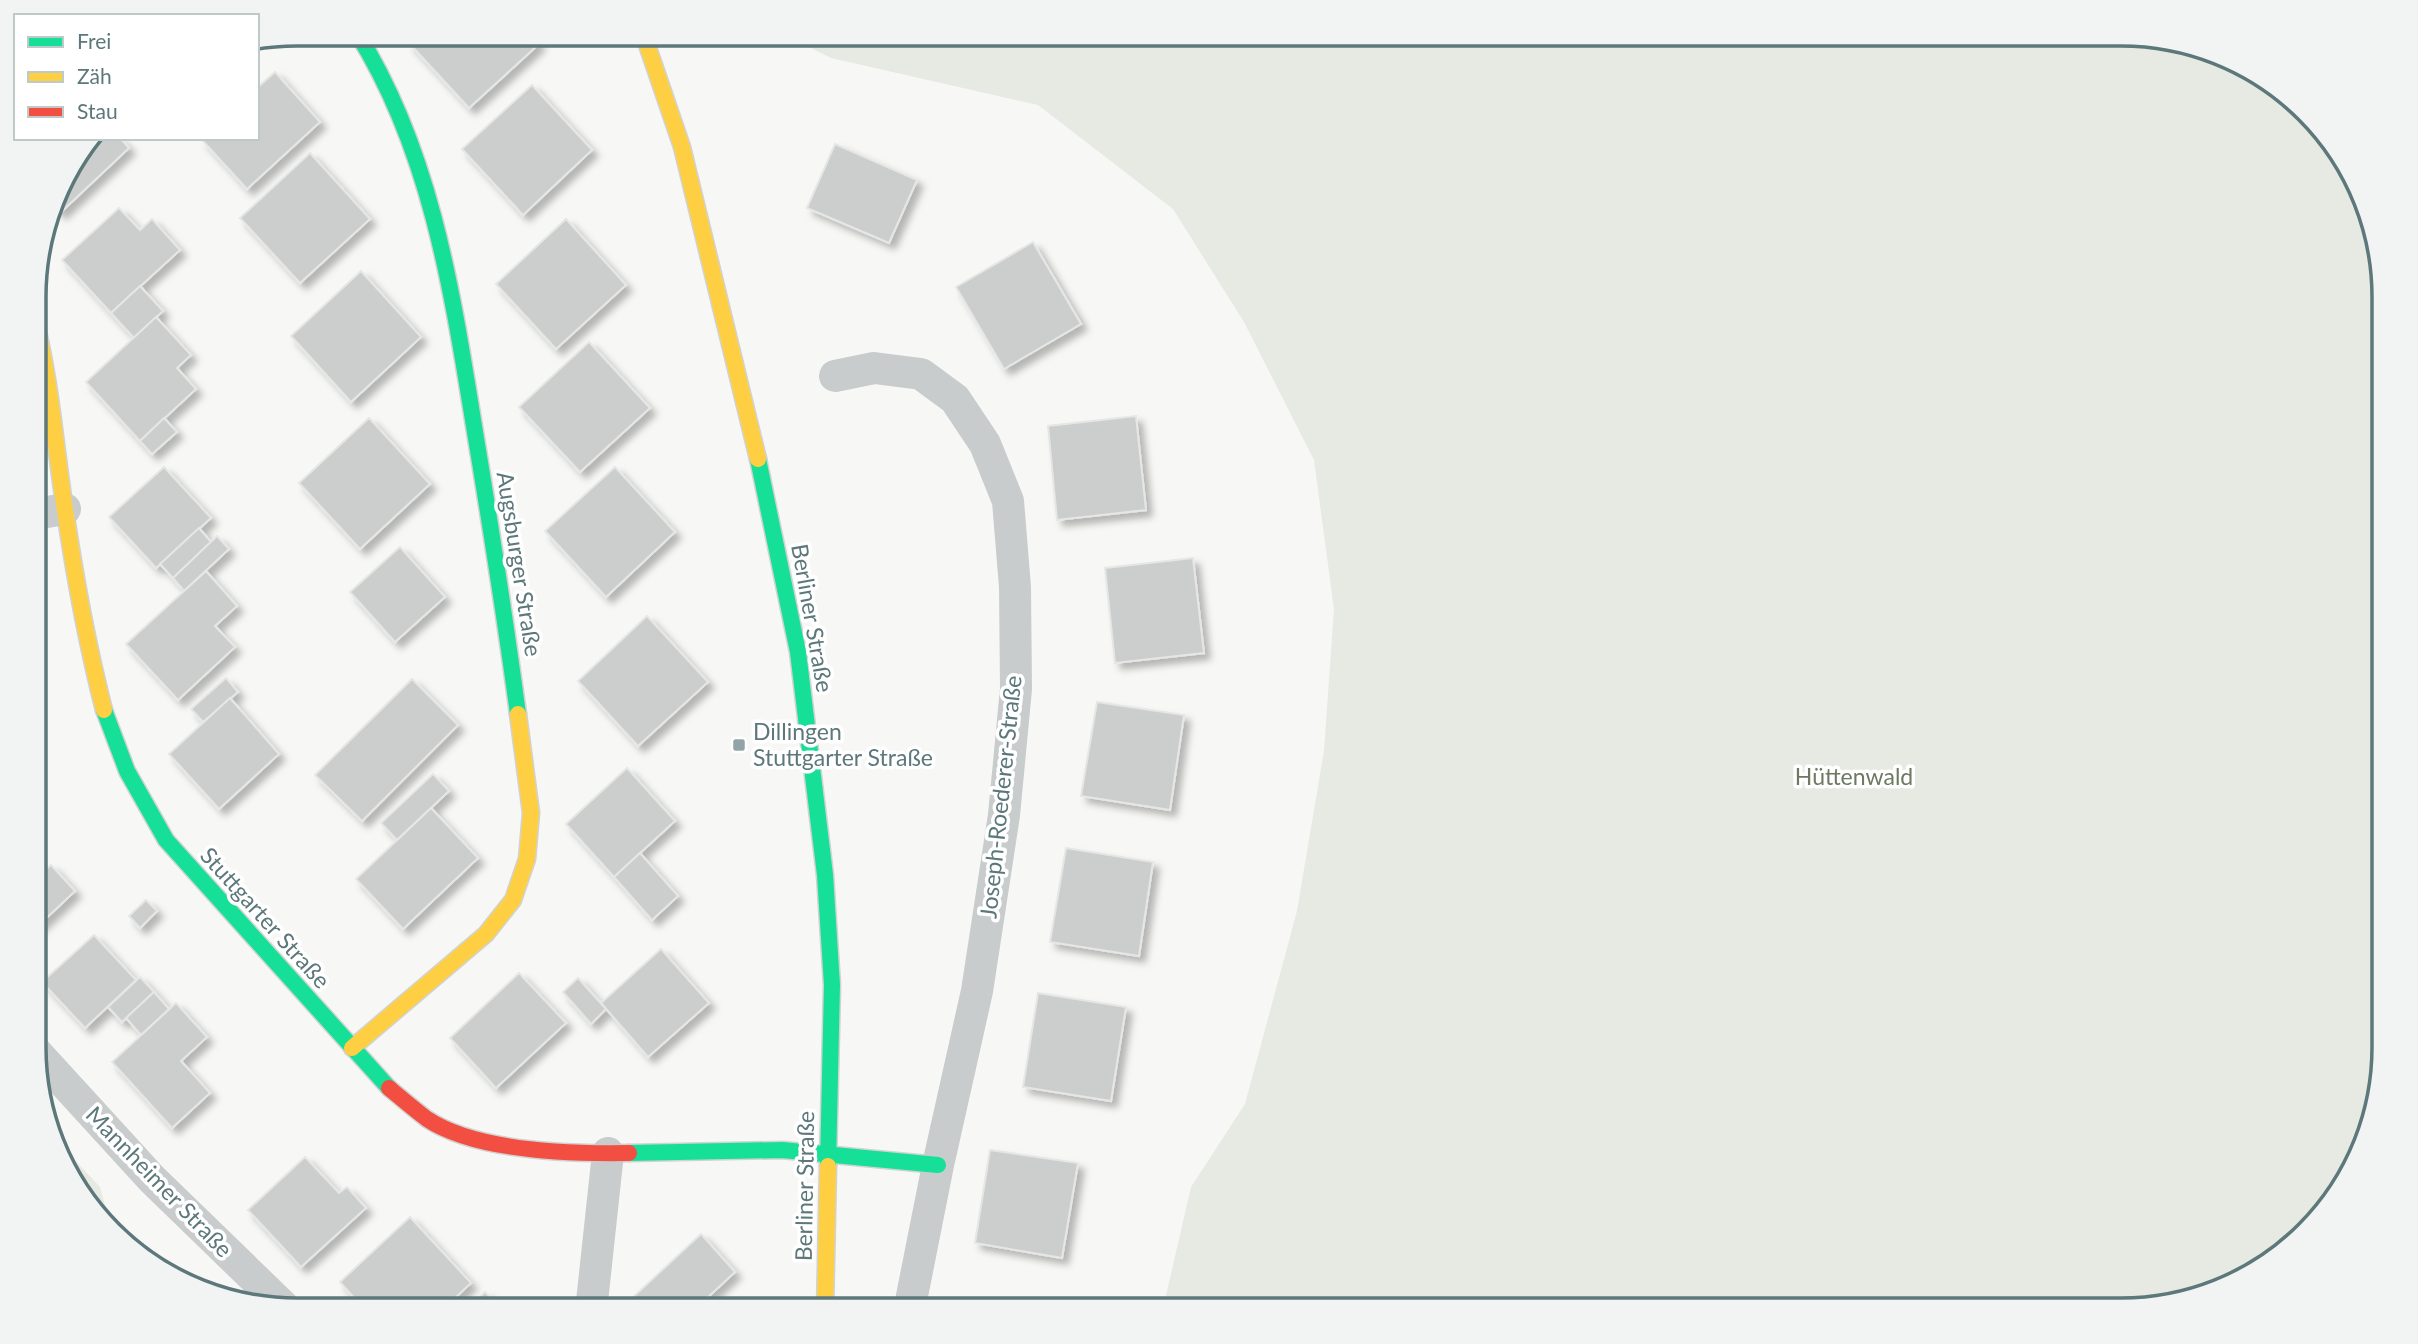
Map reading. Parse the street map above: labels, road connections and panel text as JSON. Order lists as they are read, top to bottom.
{
  "streets": {
    "street": [
      "Augsburger Straße",
      "Berliner Straße",
      "Joseph-Roederer-Straße",
      "Stuttgarter Straße",
      "Mannheimer Straße"
    ]
  },
  "crossings": [
    ["Augsburger Straße", "Stuttgarter Straße"],
    ["Berliner Straße", "Stuttgarter Straße"]
  ],
  "parks": ["Hüttenwald"],
  "places": {
    "transit": ["Dillingen Stuttgarter Straße"]
  },
  "legend": ["Frei", "Zäh", "Stau"]
}
